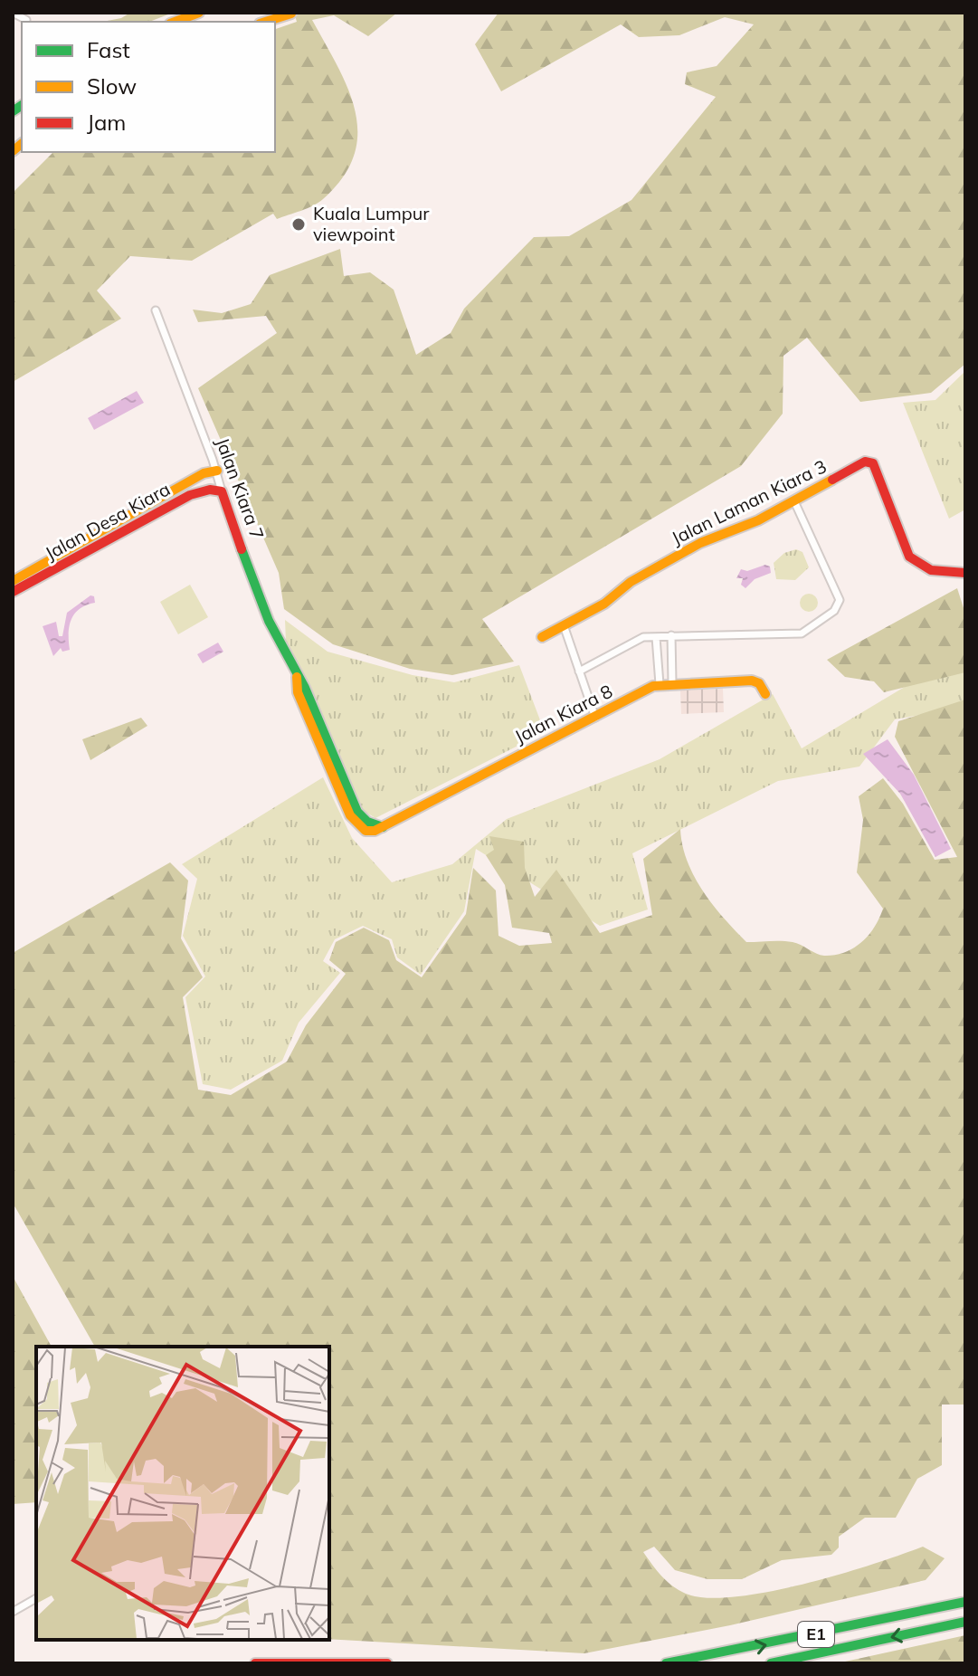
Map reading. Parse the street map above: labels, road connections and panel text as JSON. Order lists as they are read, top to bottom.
{
  "streets": {
    "main road": [
      "Jalan Kiara 7",
      "Jalan Laman Kiara 3",
      "Jalan Desa Kiara",
      "Jalan Kiara 8",
      "E1"
    ]
  },
  "crossings": [
    ["Jalan Kiara 7", "Jalan Desa Kiara"],
    ["Jalan Kiara 7", "Jalan Kiara 8"]
  ],
  "places": ["Kuala Lumpur viewpoint"],
  "legend": ["Fast", "Slow", "Jam"]
}
